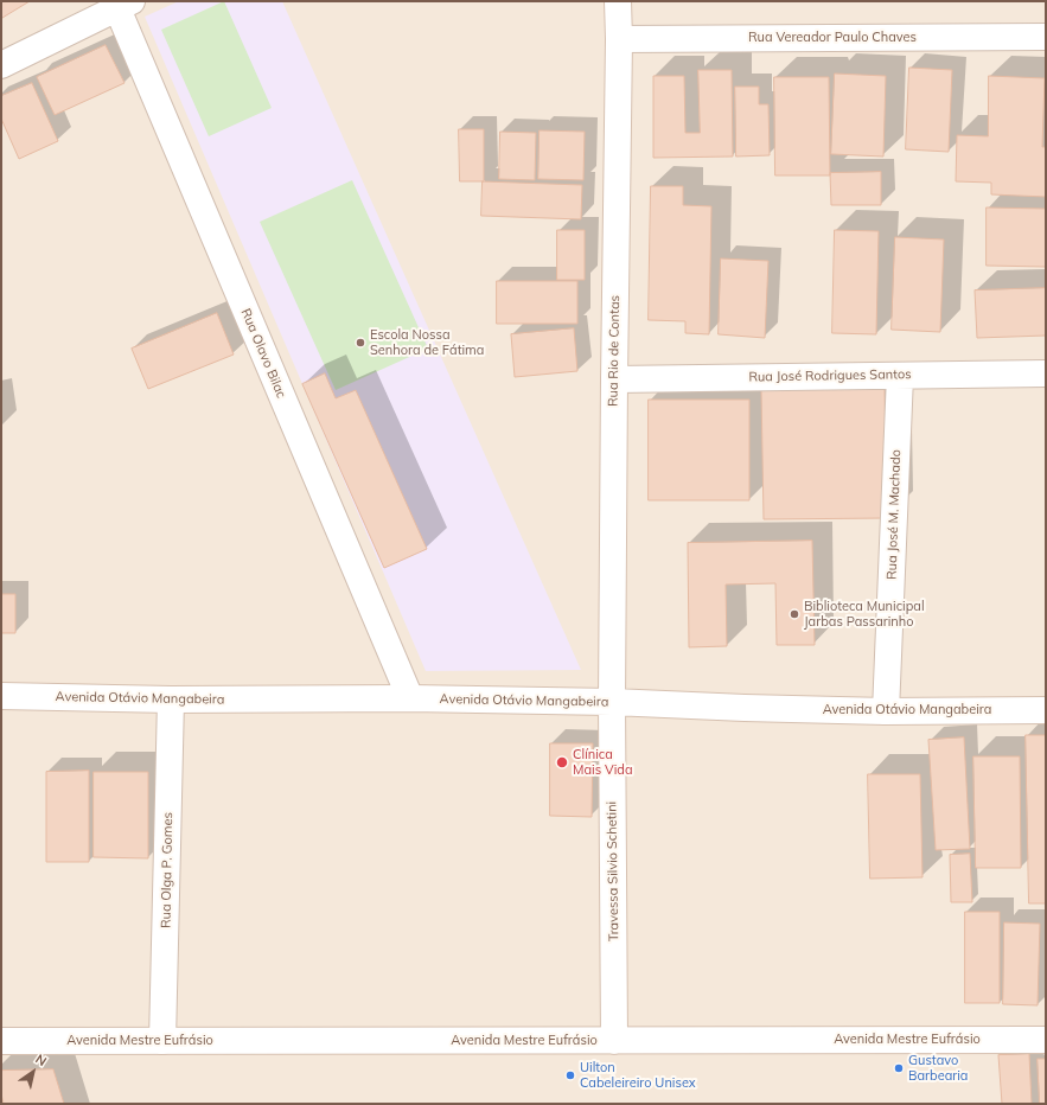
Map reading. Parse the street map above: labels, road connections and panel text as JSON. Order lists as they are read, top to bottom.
{
  "streets": {
    "street": [
      "Rua Vereador Paulo Chaves",
      "Rua Rio de Contas",
      "Rua Olavo Bilac",
      "Rua José Rodrigues Santos",
      "Rua José M. Machado",
      "Avenida Otávio Mangabeira",
      "Rua Olga P. Gomes",
      "Travessa Silvio Schetini",
      "Avenida Mestre Eufrásio"
    ]
  },
  "crossings": [
    ["Rua Vereador Paulo Chaves", "Rua Rio de Contas"],
    ["Rua Rio de Contas", "Rua José Rodrigues Santos"],
    ["Rua Rio de Contas", "Avenida Otávio Mangabeira"],
    ["Rua Rio de Contas", "Travessa Silvio Schetini"],
    ["Rua Olavo Bilac", "Avenida Otávio Mangabeira"],
    ["Rua José Rodrigues Santos", "Rua José M. Machado"],
    ["Rua José M. Machado", "Avenida Otávio Mangabeira"],
    ["Avenida Otávio Mangabeira", "Rua Olga P. Gomes"],
    ["Avenida Otávio Mangabeira", "Travessa Silvio Schetini"],
    ["Rua Olga P. Gomes", "Avenida Mestre Eufrásio"],
    ["Travessa Silvio Schetini", "Avenida Mestre Eufrásio"]
  ],
  "places": [
    "Escola Nossa Senhora de Fátima",
    "Biblioteca Municipal Jarbas Passarinho",
    "Clínica Mais Vida",
    "Gustavo Barbearia",
    "Uilton Cabeleireiro Unisex"
  ],
  "north": "top right"
}
